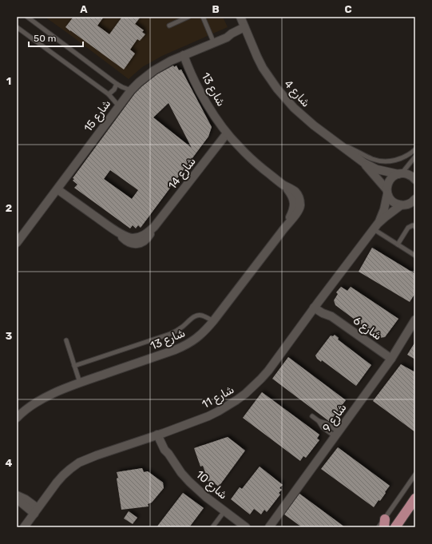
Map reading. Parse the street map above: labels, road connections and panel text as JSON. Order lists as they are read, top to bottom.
{
  "streets": {
    "street": [
      "شارع 13",
      "شارع 4",
      "شارع 15",
      "شارع 14",
      "شارع 6",
      "شارع 11",
      "شارع 9",
      "شارع 10"
    ]
  },
  "crossings": [
    ["شارع 13", "شارع 15"],
    ["شارع 13", "شارع 14"],
    ["شارع 4", "شارع 15"],
    ["شارع 4", "شارع 11"],
    ["شارع 15", "شارع 14"],
    ["شارع 6", "شارع 11"],
    ["شارع 6", "شارع 9"],
    ["شارع 11", "شارع 10"]
  ],
  "scale_bar": "50 m",
  "grid": {
    "columns": ["A", "B", "C"],
    "rows": [
      "1",
      "2",
      "3",
      "4"
    ]
  }
}
